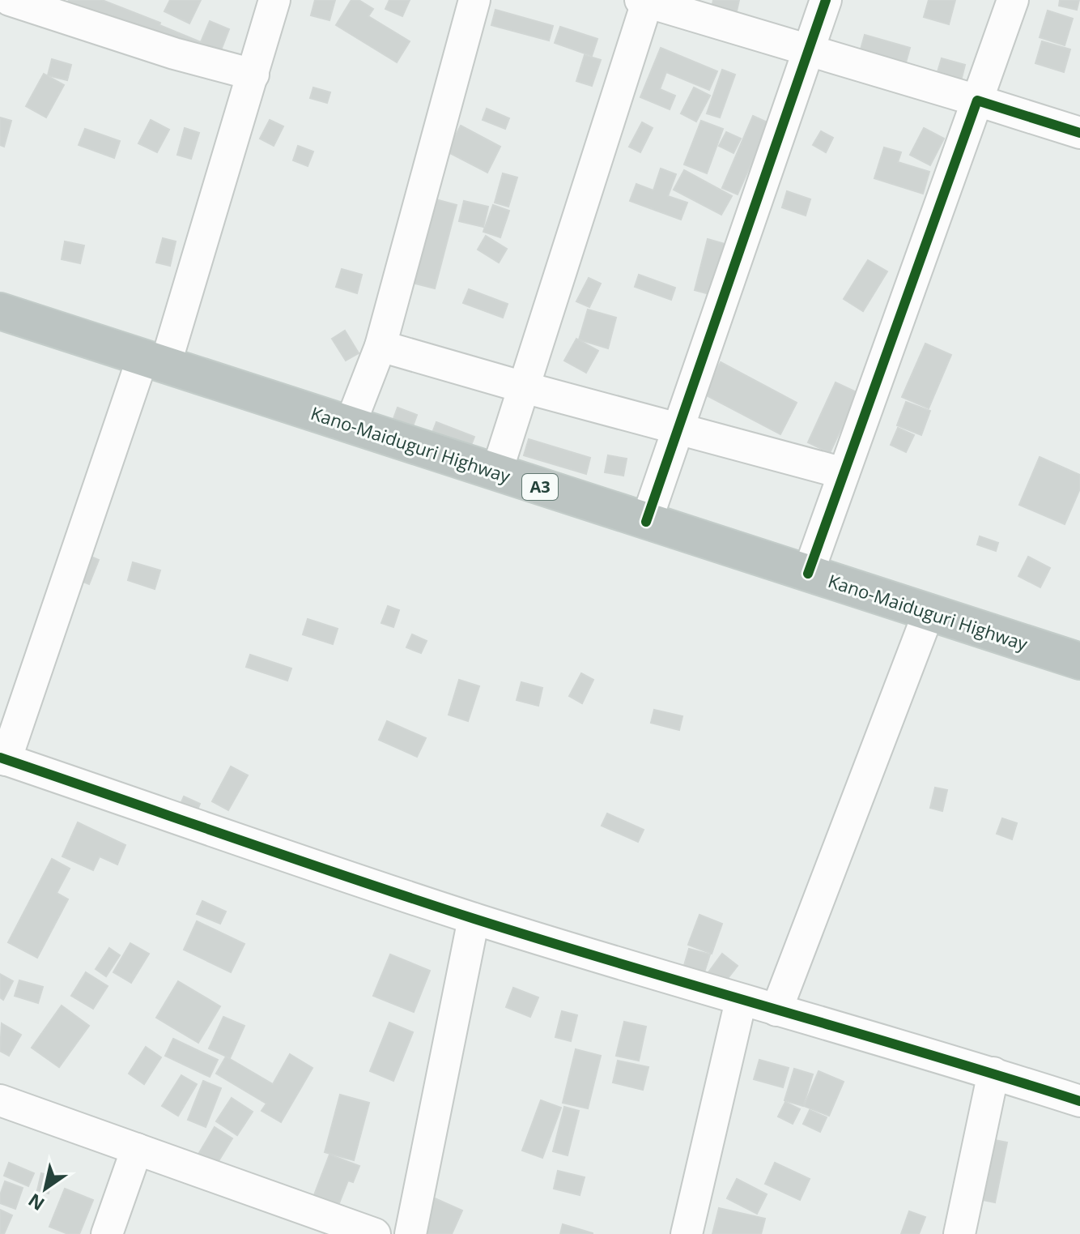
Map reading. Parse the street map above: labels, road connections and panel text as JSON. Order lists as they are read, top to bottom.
{
  "streets": {
    "highway": ["Kano-Maiduguri Highway", "A3"]
  },
  "north": "bottom left"
}
